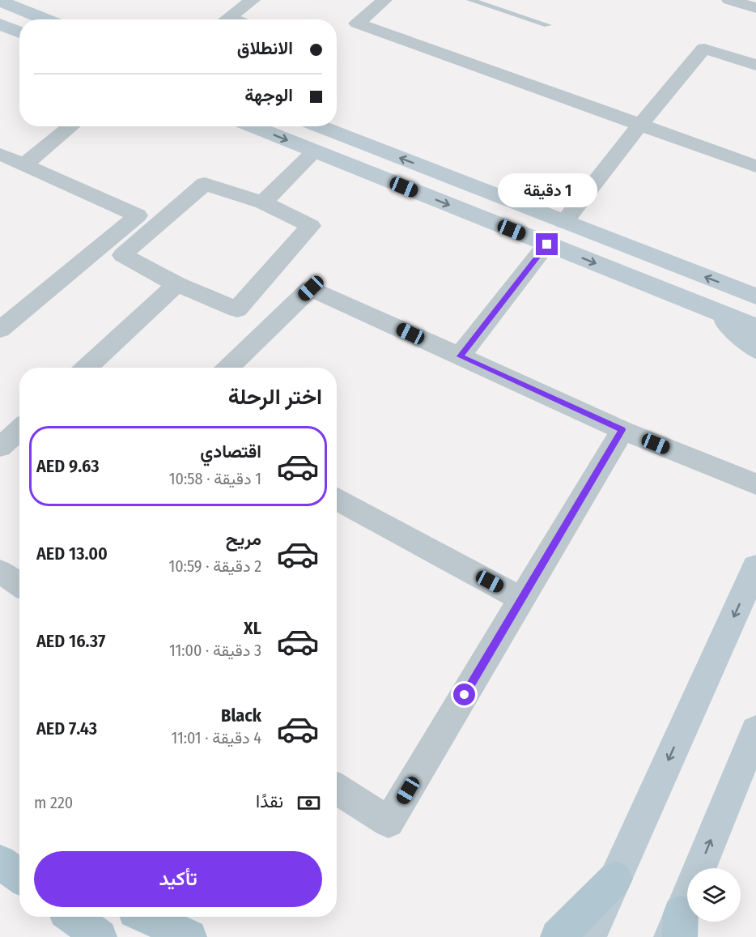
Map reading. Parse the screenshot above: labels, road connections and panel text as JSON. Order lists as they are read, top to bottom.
{
  "page": {
    "banner": ["الانطلاق", "الوجهة"],
    "bubble": "1 دقيقة",
    "heading": "اختر الرحلة",
    "list": [
      {
        "name": "اقتصادي",
        "note": "1 دقيقة · 10:58",
        "value": "AED 9.63"
      },
      {
        "name": "مريح",
        "note": "2 دقيقة · 10:59",
        "value": "AED 13.00"
      },
      {
        "name": "XL",
        "note": "3 دقيقة · 11:00",
        "value": "AED 16.37"
      },
      {
        "name": "Black",
        "note": "4 دقيقة · 11:01",
        "value": "AED 7.43"
      }
    ],
    "pay": ["نقدًا", "220 m"],
    "buttons": "تأكيد"
  }
}
